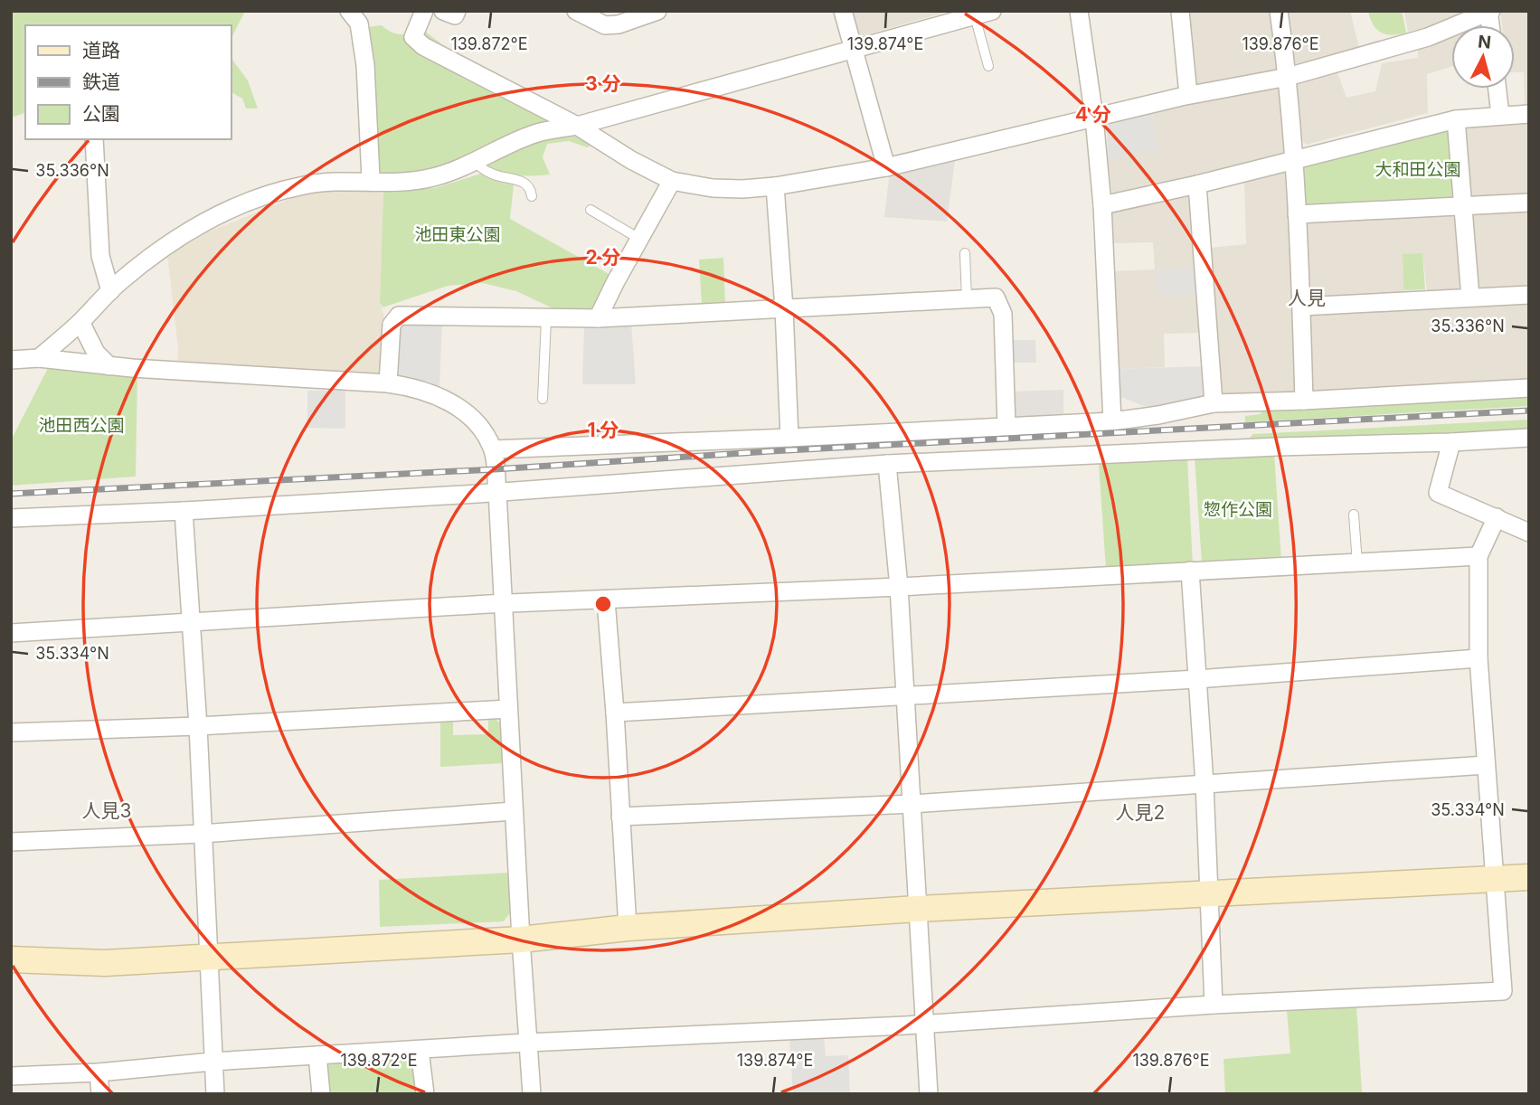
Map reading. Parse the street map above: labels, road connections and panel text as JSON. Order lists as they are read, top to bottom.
{
  "districts": ["人見", "人見3", "人見2"],
  "parks": [
    "大和田公園",
    "池田東公園",
    "池田西公園",
    "惣作公園"
  ],
  "legend": ["道路", "鉄道", "公園"],
  "north": "top",
  "coordinates": [
    "139.872°E",
    "139.874°E",
    "139.876°E",
    "35.336°N",
    "35.334°N"
  ],
  "rings": [
    "3 分",
    "4 分",
    "2 分",
    "1 分"
  ]
}
